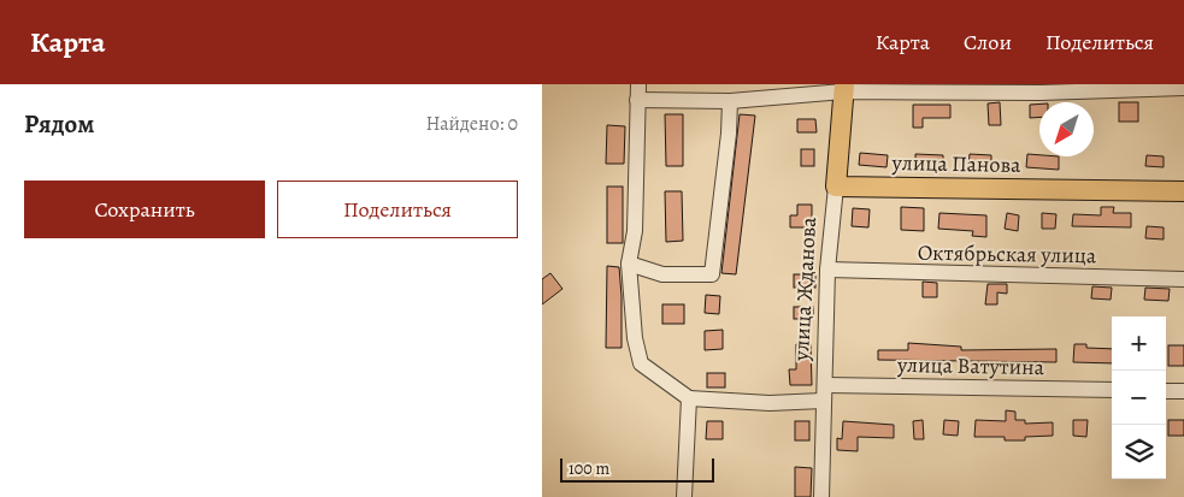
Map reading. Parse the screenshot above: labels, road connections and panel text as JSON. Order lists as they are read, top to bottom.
{
  "streets": {
    "main road": ["улица Панова", "улица Жданова"],
    "street": ["Октябрьская улица", "улица Ватутина"]
  },
  "crossings": [
    ["улица Панова", "улица Жданова"],
    ["Октябрьская улица", "улица Жданова"],
    ["улица Жданова", "улица Ватутина"]
  ],
  "scale_bar": "100 m",
  "north": "bottom left",
  "page": {
    "header": "Карта",
    "nav": ["Карта", "Слои", "Поделиться"],
    "heading": ["Рядом", "Найдено: 0"],
    "buttons": ["Сохранить", "Поделиться"],
    "map_buttons": ["+", "−"],
    "scale": "100 m"
  }
}
